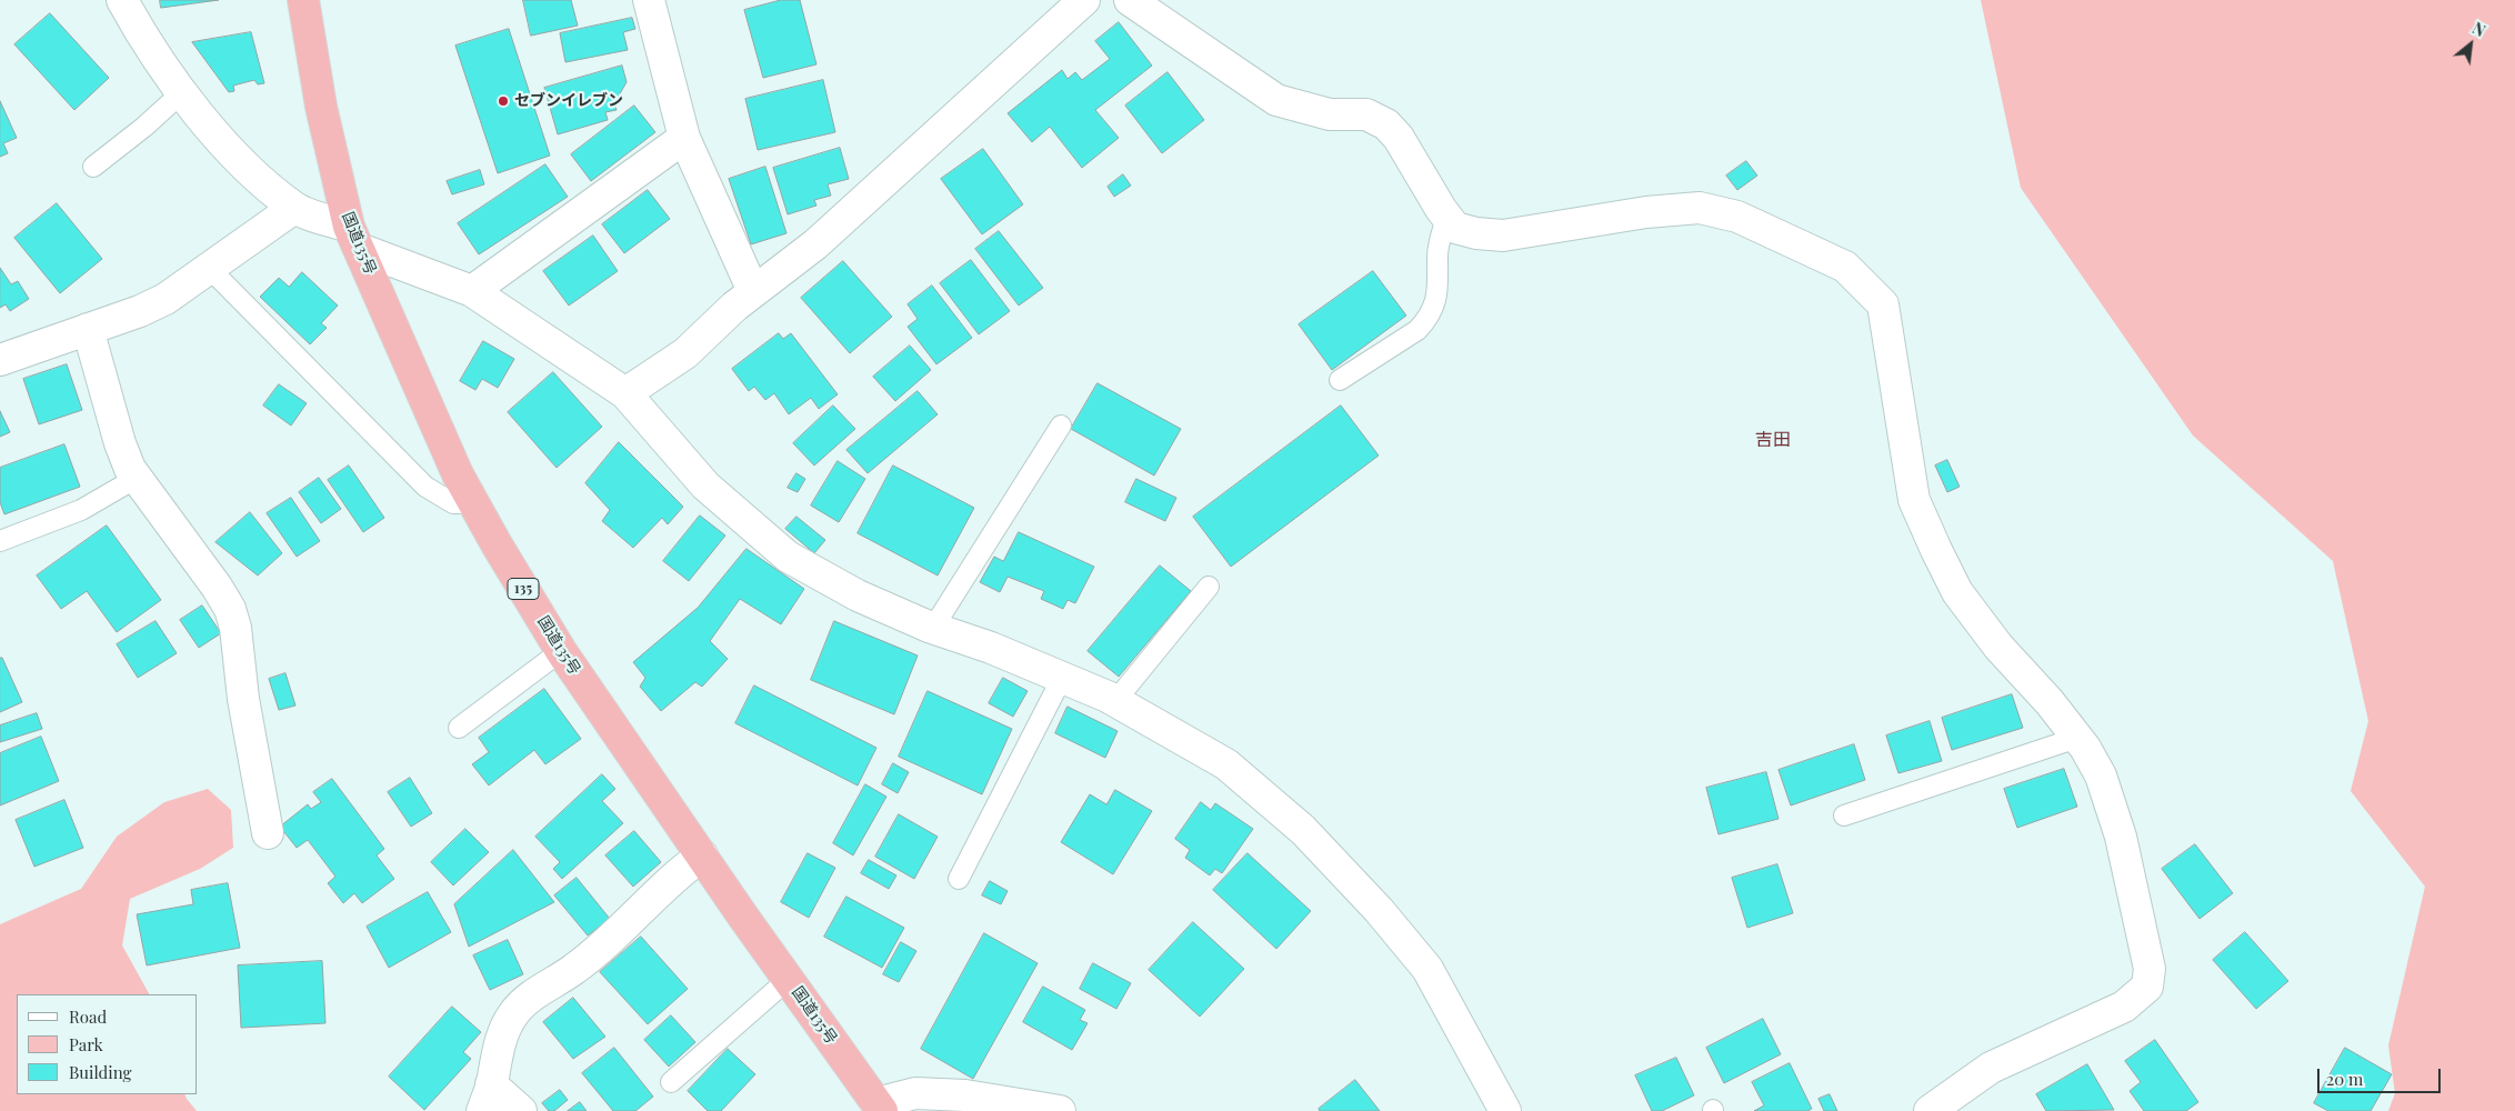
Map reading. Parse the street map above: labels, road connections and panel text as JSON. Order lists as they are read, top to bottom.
{
  "streets": {
    "highway": ["国道135号", "135"]
  },
  "districts": ["吉田"],
  "places": ["セブンイレブン"],
  "legend": ["Road", "Park", "Building"],
  "scale_bar": "20 m",
  "north": "top right"
}
